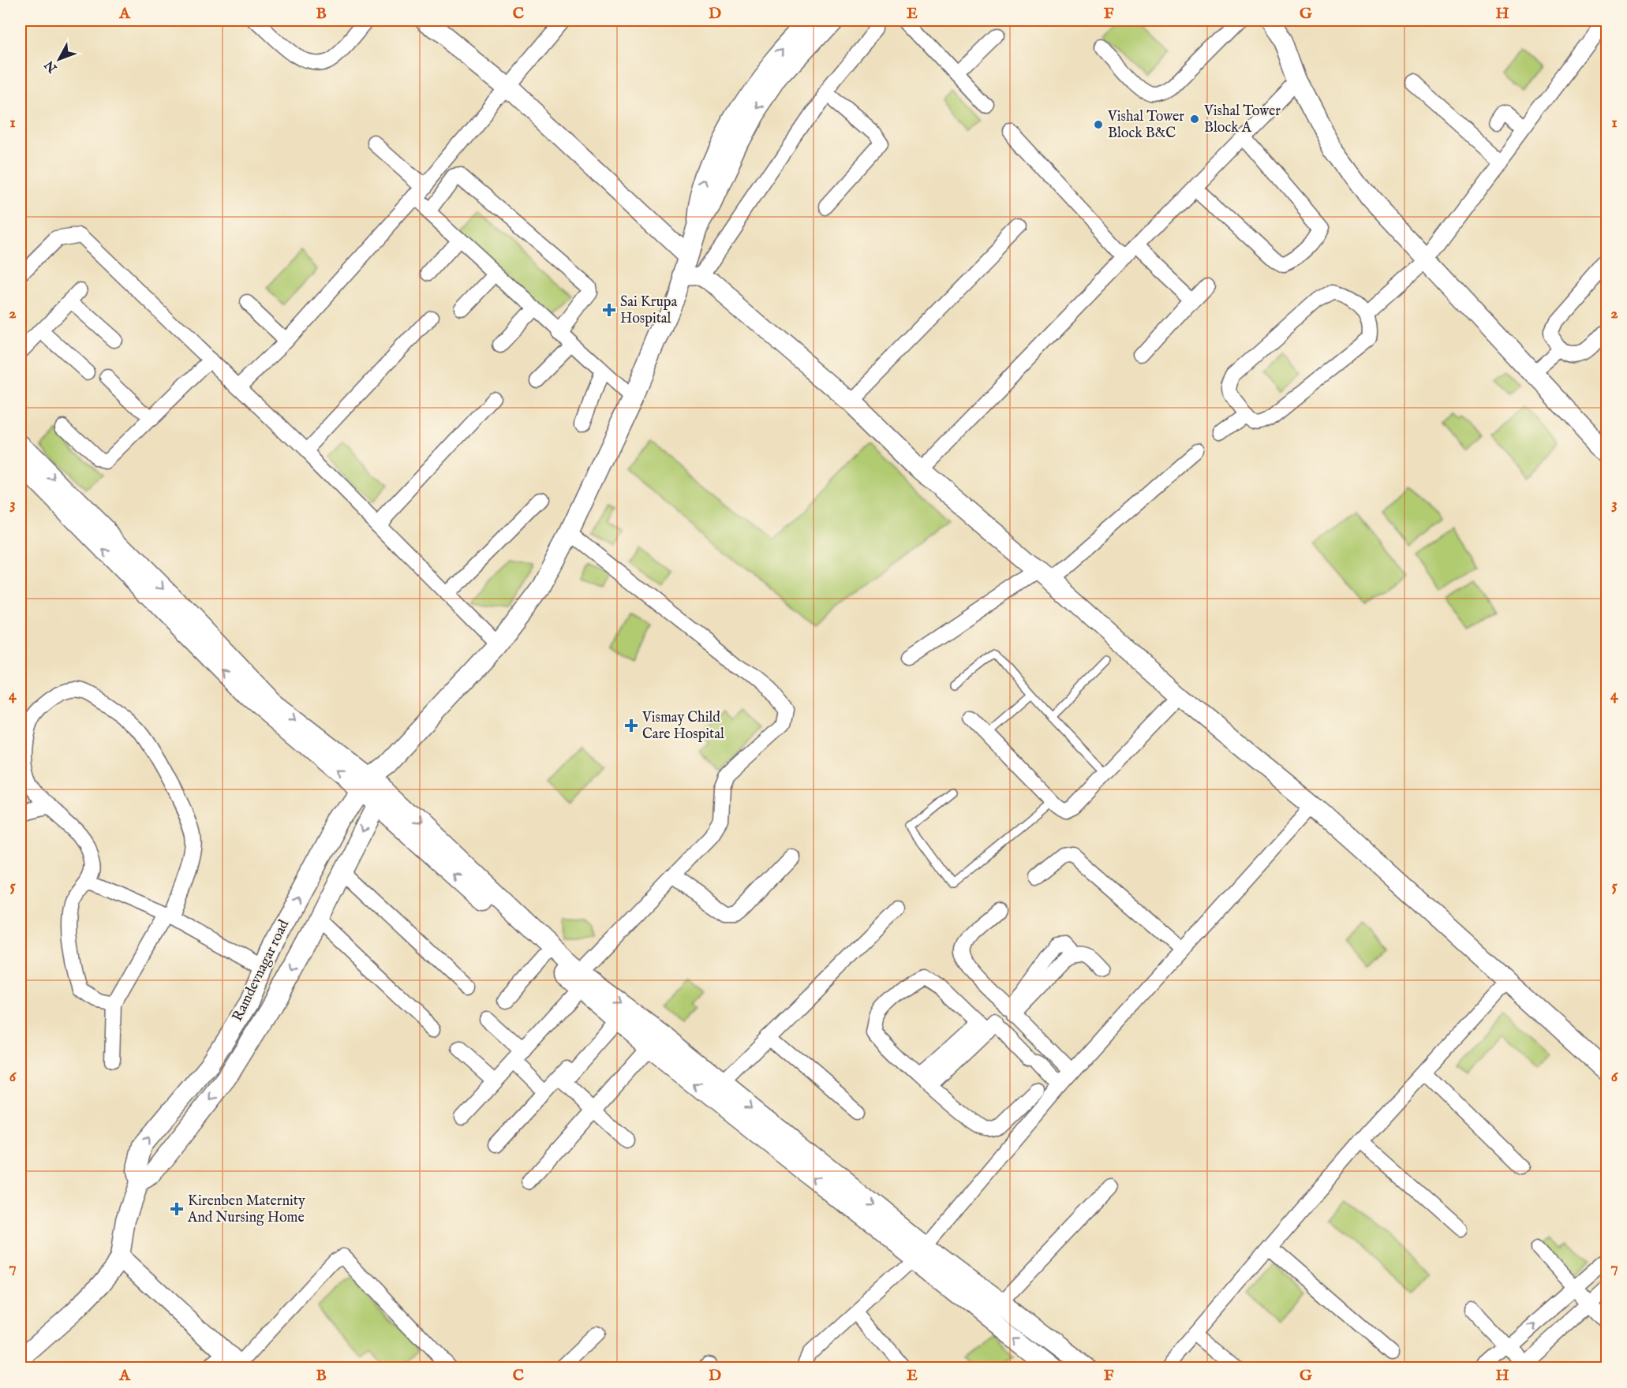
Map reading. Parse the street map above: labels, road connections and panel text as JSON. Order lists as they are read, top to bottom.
{
  "streets": {
    "street": ["Ramdevnagar road"]
  },
  "places": {
    "other": ["Vishal Tower Block A", "Vishal Tower Block B&C"],
    "health": ["Sai Krupa Hospital", "Vismay Child Care Hospital", "Kirenben Maternity And Nursing Home"]
  },
  "north": "bottom left",
  "grid": {
    "columns": [
      "A",
      "B",
      "C",
      "D",
      "E",
      "F",
      "G",
      "H"
    ],
    "rows": [
      "1",
      "2",
      "3",
      "4",
      "5",
      "6",
      "7"
    ]
  }
}
